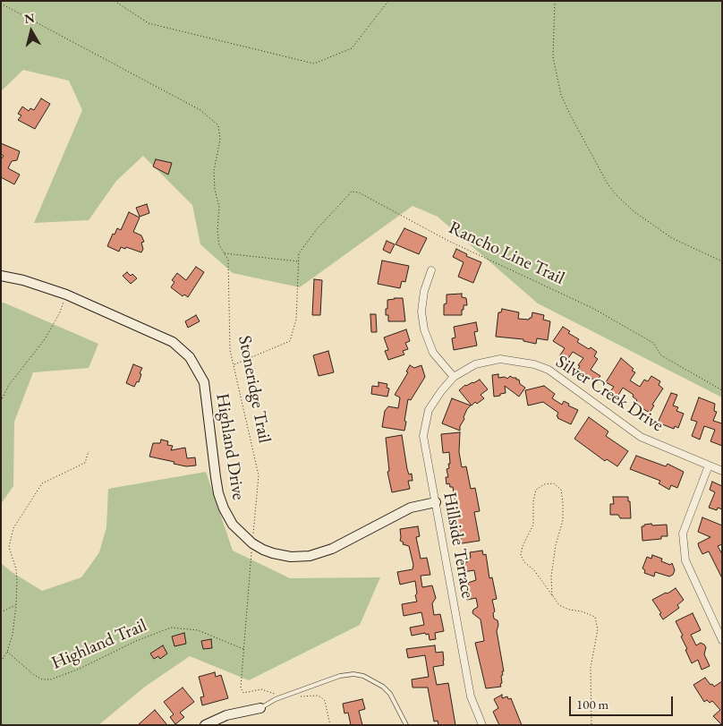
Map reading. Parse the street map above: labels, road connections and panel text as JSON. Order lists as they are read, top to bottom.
{
  "streets": {
    "street": ["Silver Creek Drive", "Highland Drive", "Hillside Terrace"],
    "path": ["Rancho Line Trail", "Stoneridge Trail", "Highland Trail"]
  },
  "crossings": [
    ["Rancho Line Trail", "Stoneridge Trail"],
    ["Stoneridge Trail", "Highland Drive"],
    ["Stoneridge Trail", "Highland Trail"],
    ["Silver Creek Drive", "Hillside Terrace"],
    ["Highland Drive", "Hillside Terrace"]
  ],
  "scale_bar": "100 m",
  "north": "top"
}
